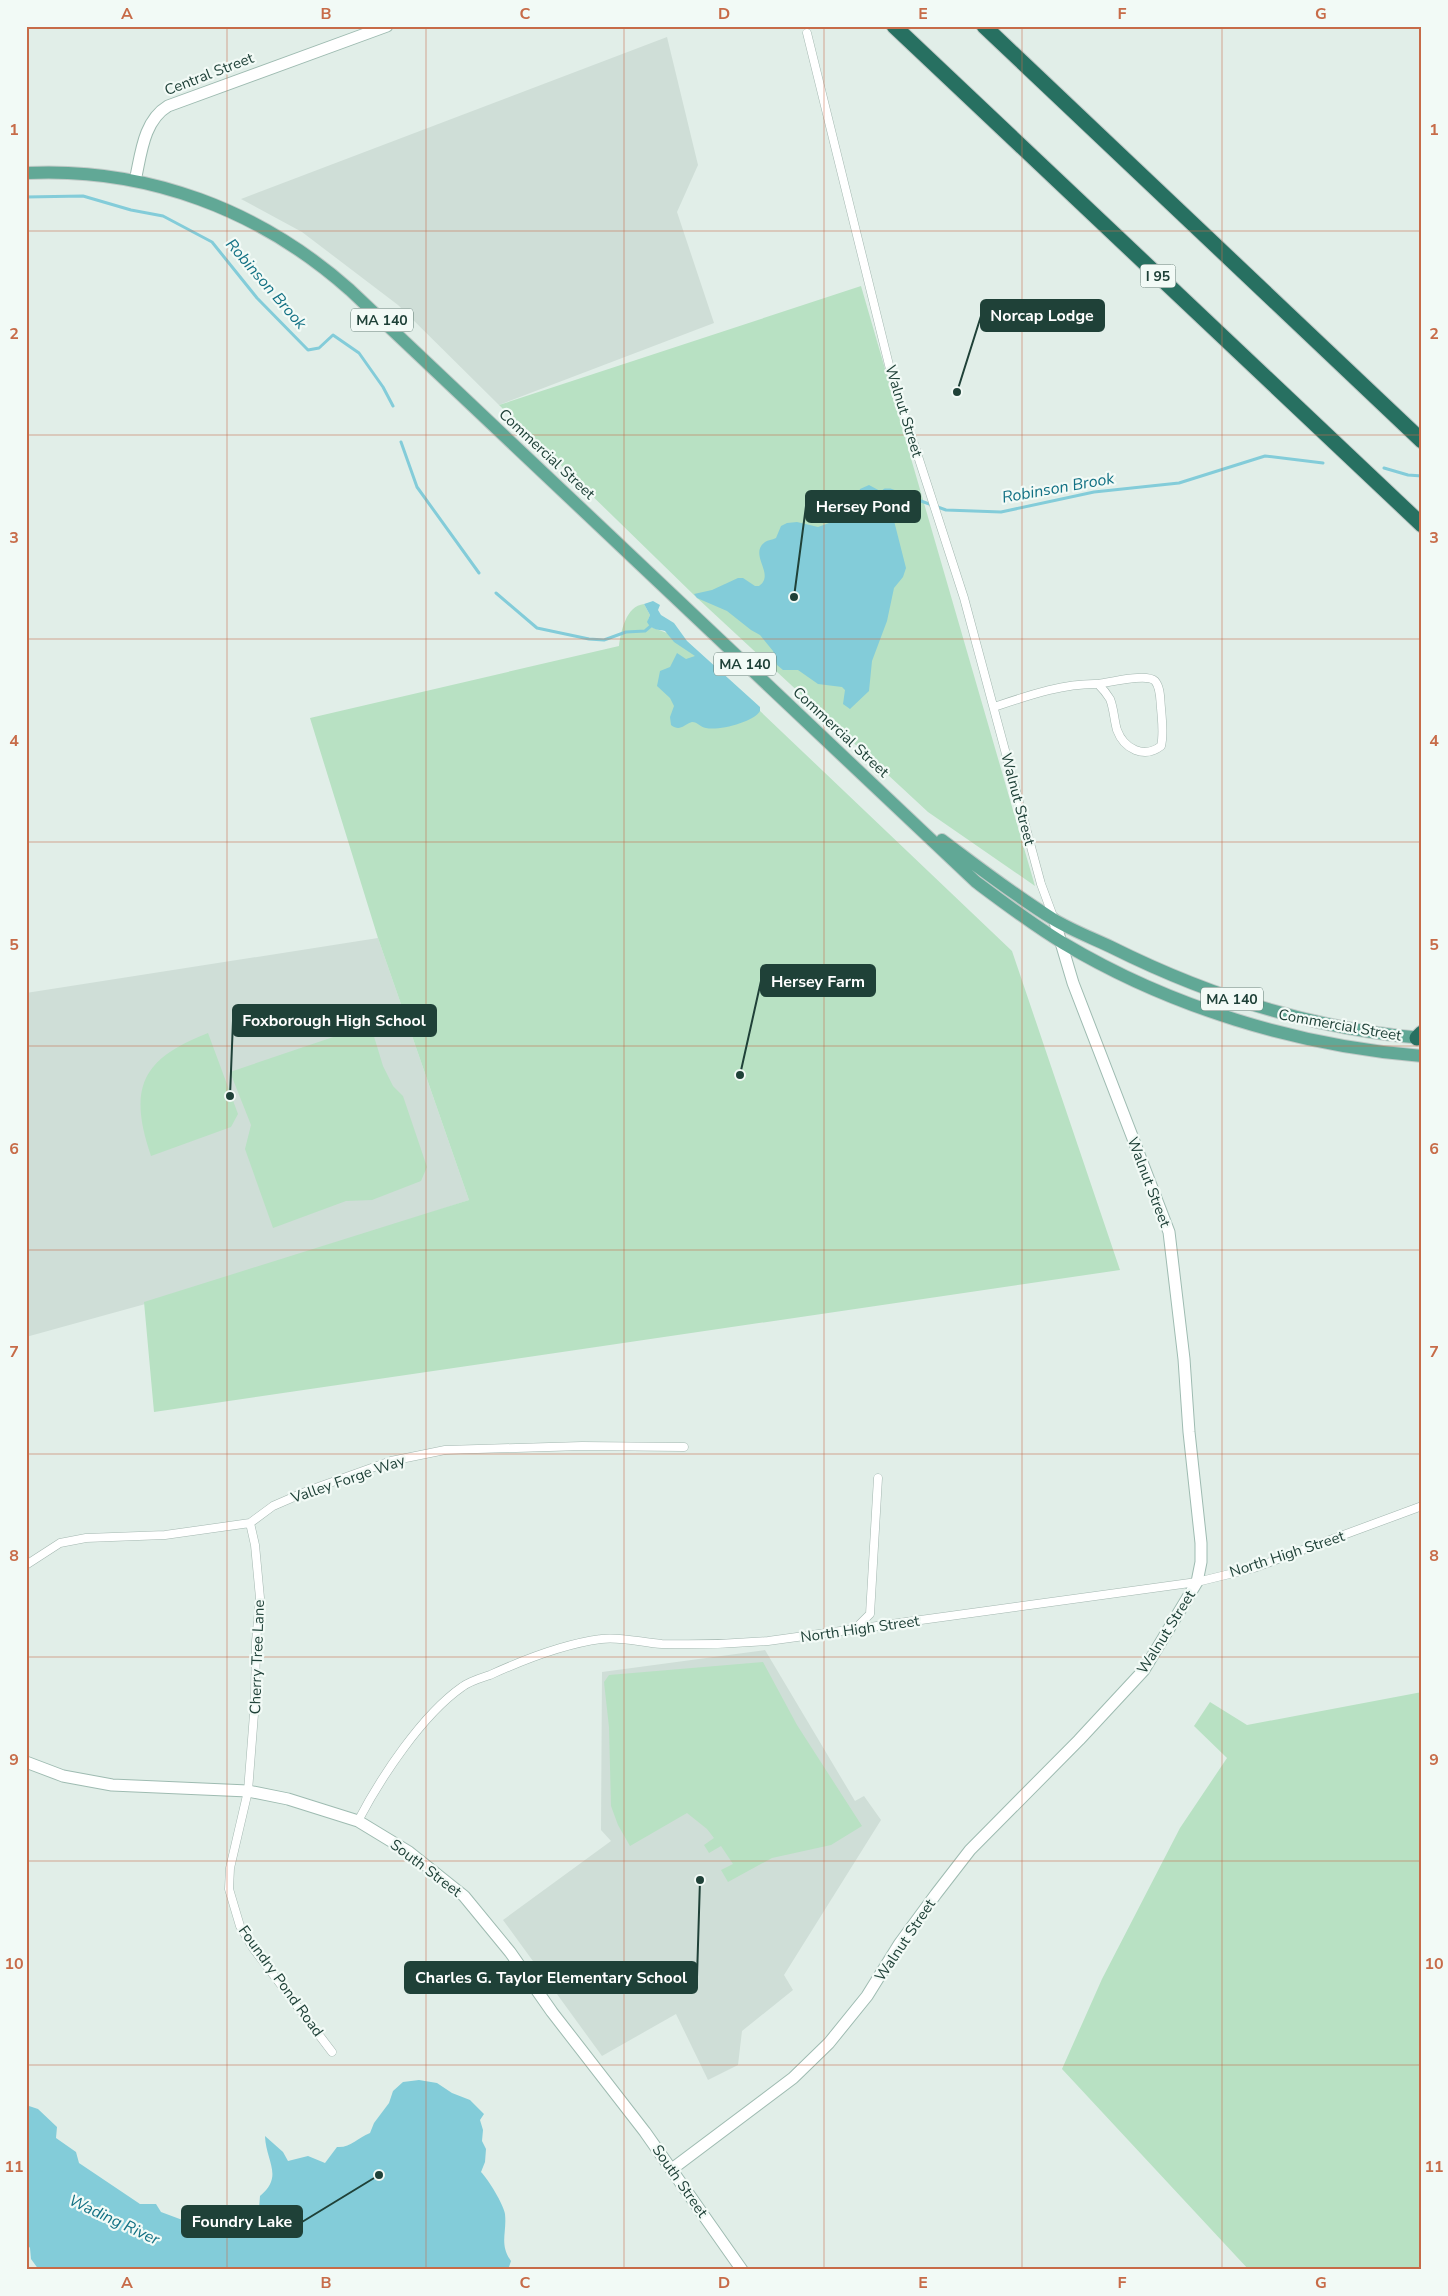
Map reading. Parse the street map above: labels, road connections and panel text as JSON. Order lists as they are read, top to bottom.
{
  "streets": {
    "highway": ["I 95"],
    "main road": ["MA 140", "Commercial Street"],
    "street": [
      "Central Street",
      "Walnut Street",
      "Valley Forge Way",
      "North High Street",
      "Cherry Tree Lane",
      "South Street",
      "Foundry Pond Road"
    ]
  },
  "crossings": [
    ["Central Street", "MA 140"],
    ["Central Street", "Commercial Street"],
    ["MA 140", "Commercial Street"],
    ["Walnut Street", "Commercial Street"],
    ["Walnut Street", "North High Street"],
    ["Walnut Street", "South Street"],
    ["Valley Forge Way", "Cherry Tree Lane"],
    ["North High Street", "South Street"],
    ["Cherry Tree Lane", "South Street"],
    ["Cherry Tree Lane", "Foundry Pond Road"],
    ["South Street", "Foundry Pond Road"]
  ],
  "water": ["Robinson Brook", "Wading River"],
  "places": [
    "Norcap Lodge",
    "Hersey Pond",
    "Hersey Farm",
    "Foxborough High School",
    "Charles G. Taylor Elementary School",
    "Foundry Lake"
  ],
  "grid": {
    "columns": [
      "A",
      "B",
      "C",
      "D",
      "E",
      "F",
      "G"
    ],
    "rows": [
      "1",
      "2",
      "3",
      "4",
      "5",
      "6",
      "7",
      "8",
      "9",
      "10",
      "11"
    ]
  }
}
